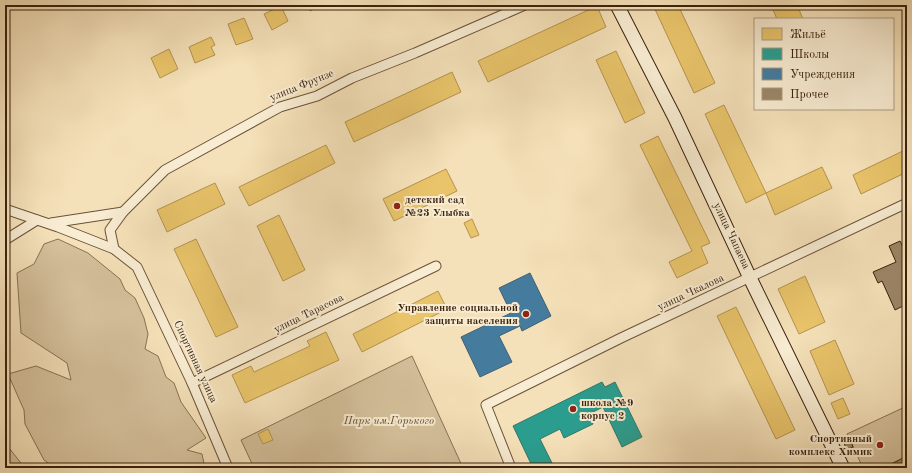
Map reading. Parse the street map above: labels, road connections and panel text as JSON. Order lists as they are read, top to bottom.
{
  "streets": {
    "street": [
      "улица Фрунзе",
      "улица Чапаева",
      "улица Чкалова",
      "улица Тарасова",
      "Спортивная улица"
    ]
  },
  "crossings": [
    ["улица Фрунзе", "Спортивная улица"],
    ["улица Чапаева", "улица Чкалова"],
    ["улица Тарасова", "Спортивная улица"]
  ],
  "parks": ["Парк им.Горького"],
  "places": [
    "детский сад №23 Улыбка",
    "Управление социальной защиты населения",
    "школа №9 корпус 2",
    "Спортивный комплекс Химик"
  ],
  "legend": [
    "Жильё",
    "Школы",
    "Учреждения",
    "Прочее"
  ]
}
